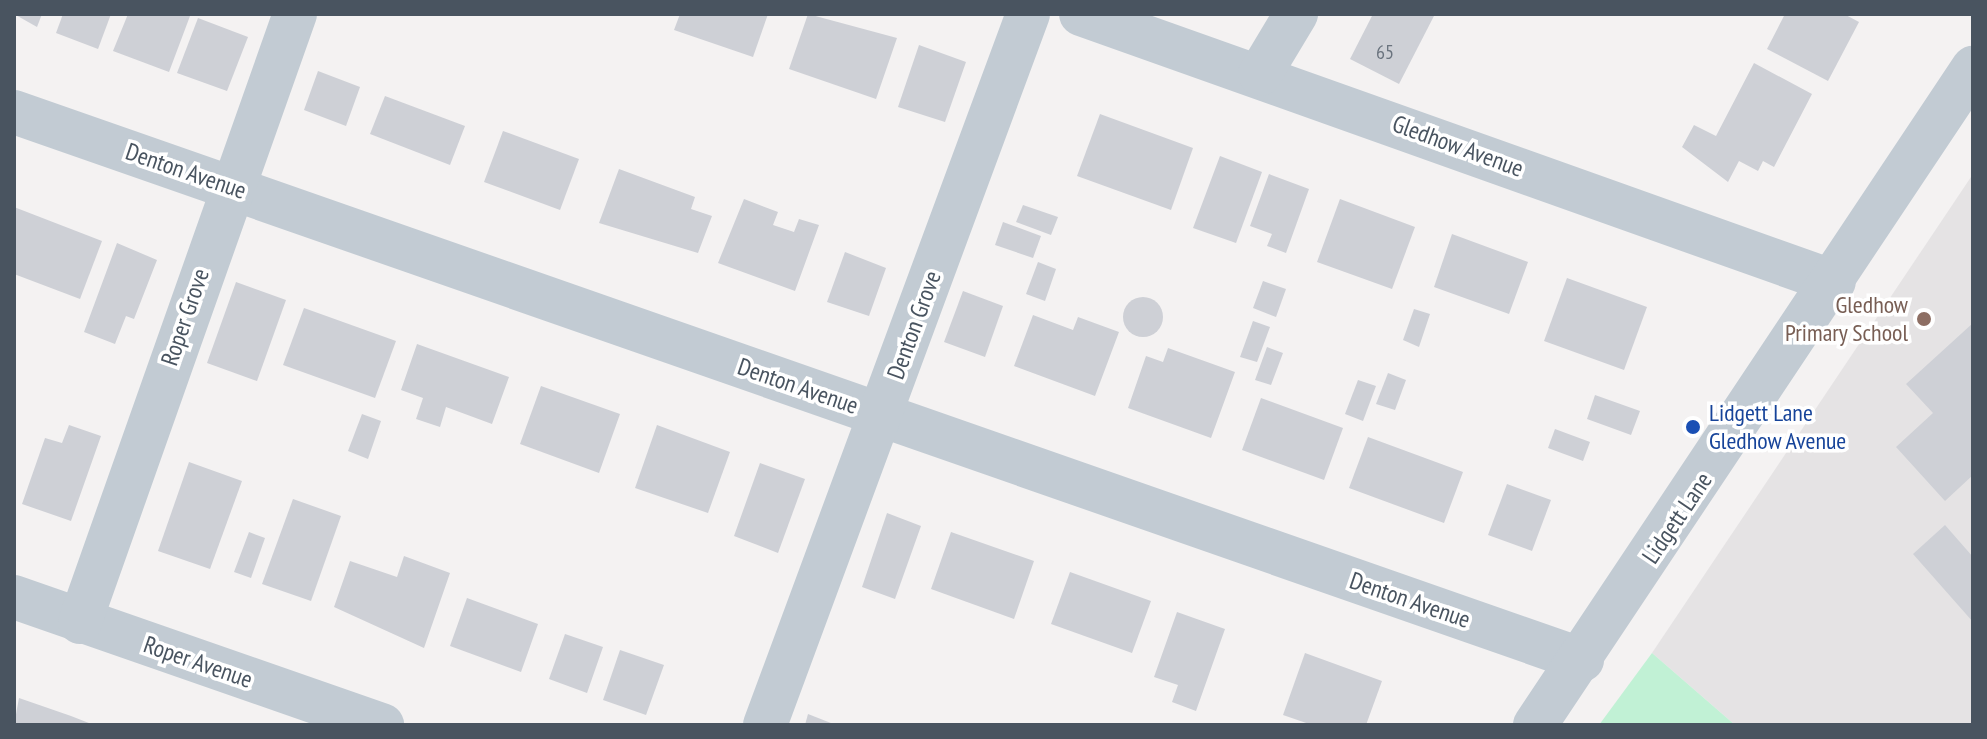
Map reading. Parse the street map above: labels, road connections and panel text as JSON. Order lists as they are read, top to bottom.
{
  "streets": {
    "street": [
      "Gledhow Avenue",
      "Denton Avenue",
      "Roper Grove",
      "Denton Grove",
      "Lidgett Lane",
      "Roper Avenue"
    ]
  },
  "crossings": [
    ["Gledhow Avenue", "Lidgett Lane"],
    ["Denton Avenue", "Roper Grove"],
    ["Denton Avenue", "Denton Grove"],
    ["Denton Avenue", "Lidgett Lane"],
    ["Roper Grove", "Roper Avenue"]
  ],
  "places": ["Gledhow Primary School", "Lidgett Lane Gledhow Avenue"],
  "house_numbers": ["65"]
}
